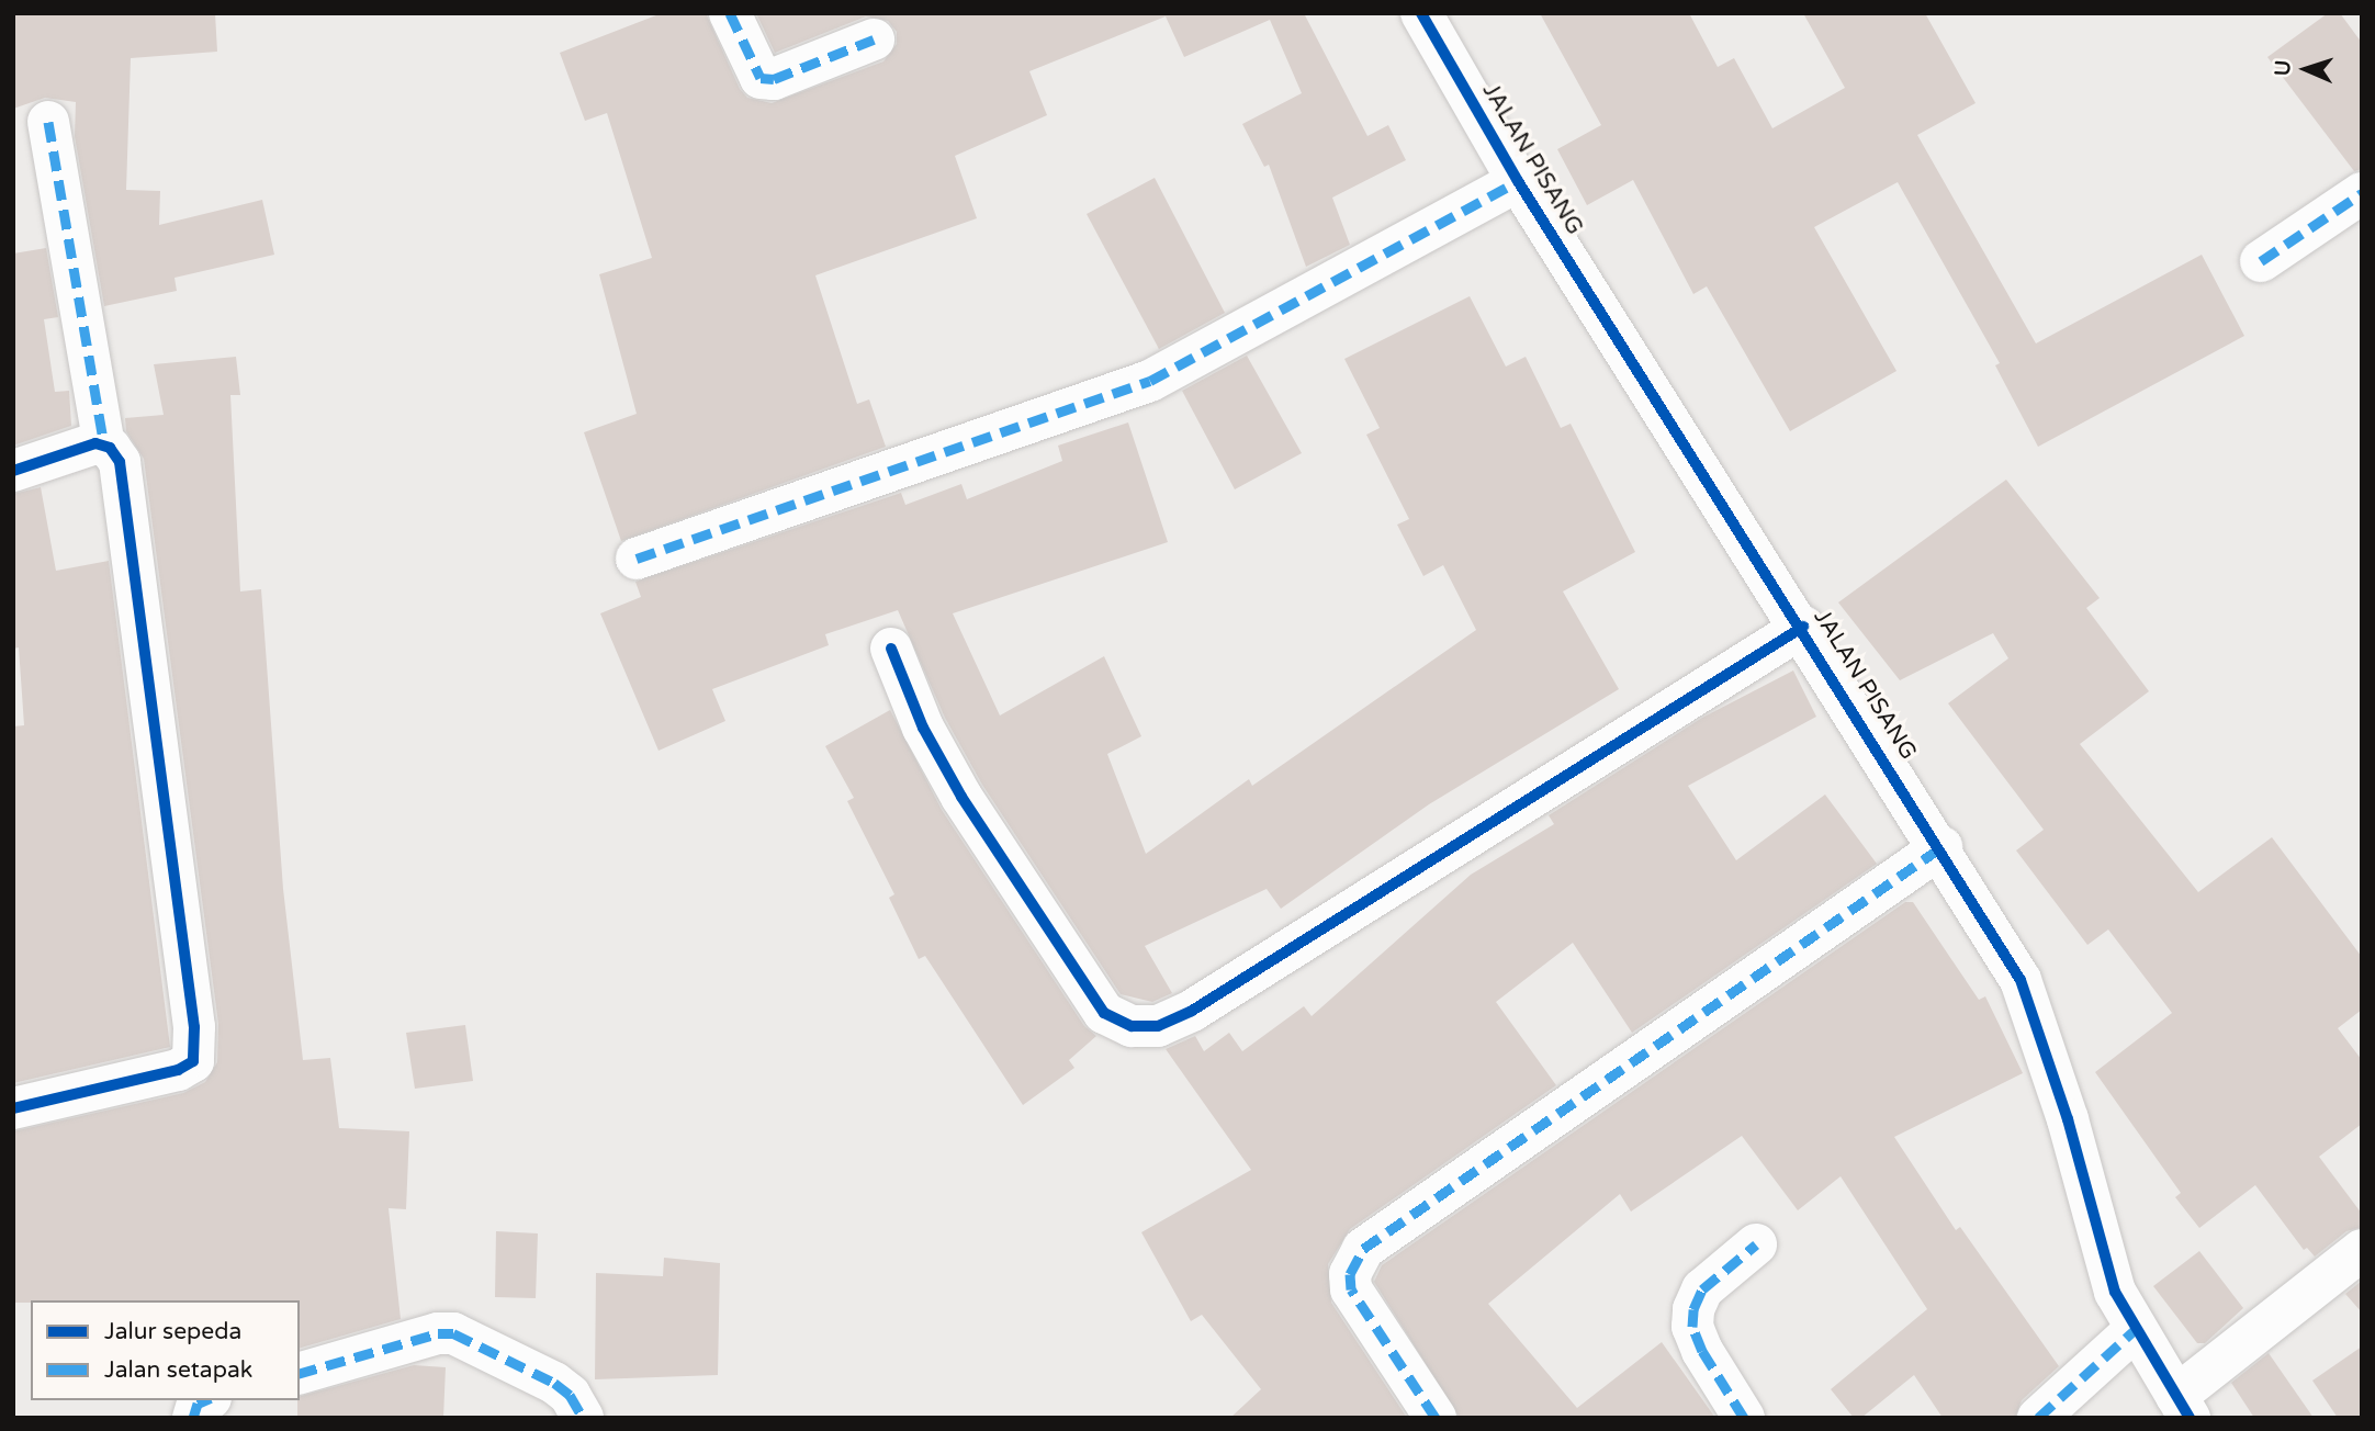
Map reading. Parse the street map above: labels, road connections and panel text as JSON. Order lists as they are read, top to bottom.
{
  "streets": {
    "street": ["JALAN PISANG"]
  },
  "legend": ["Jalur sepeda", "Jalan setapak"],
  "north": "left"
}
